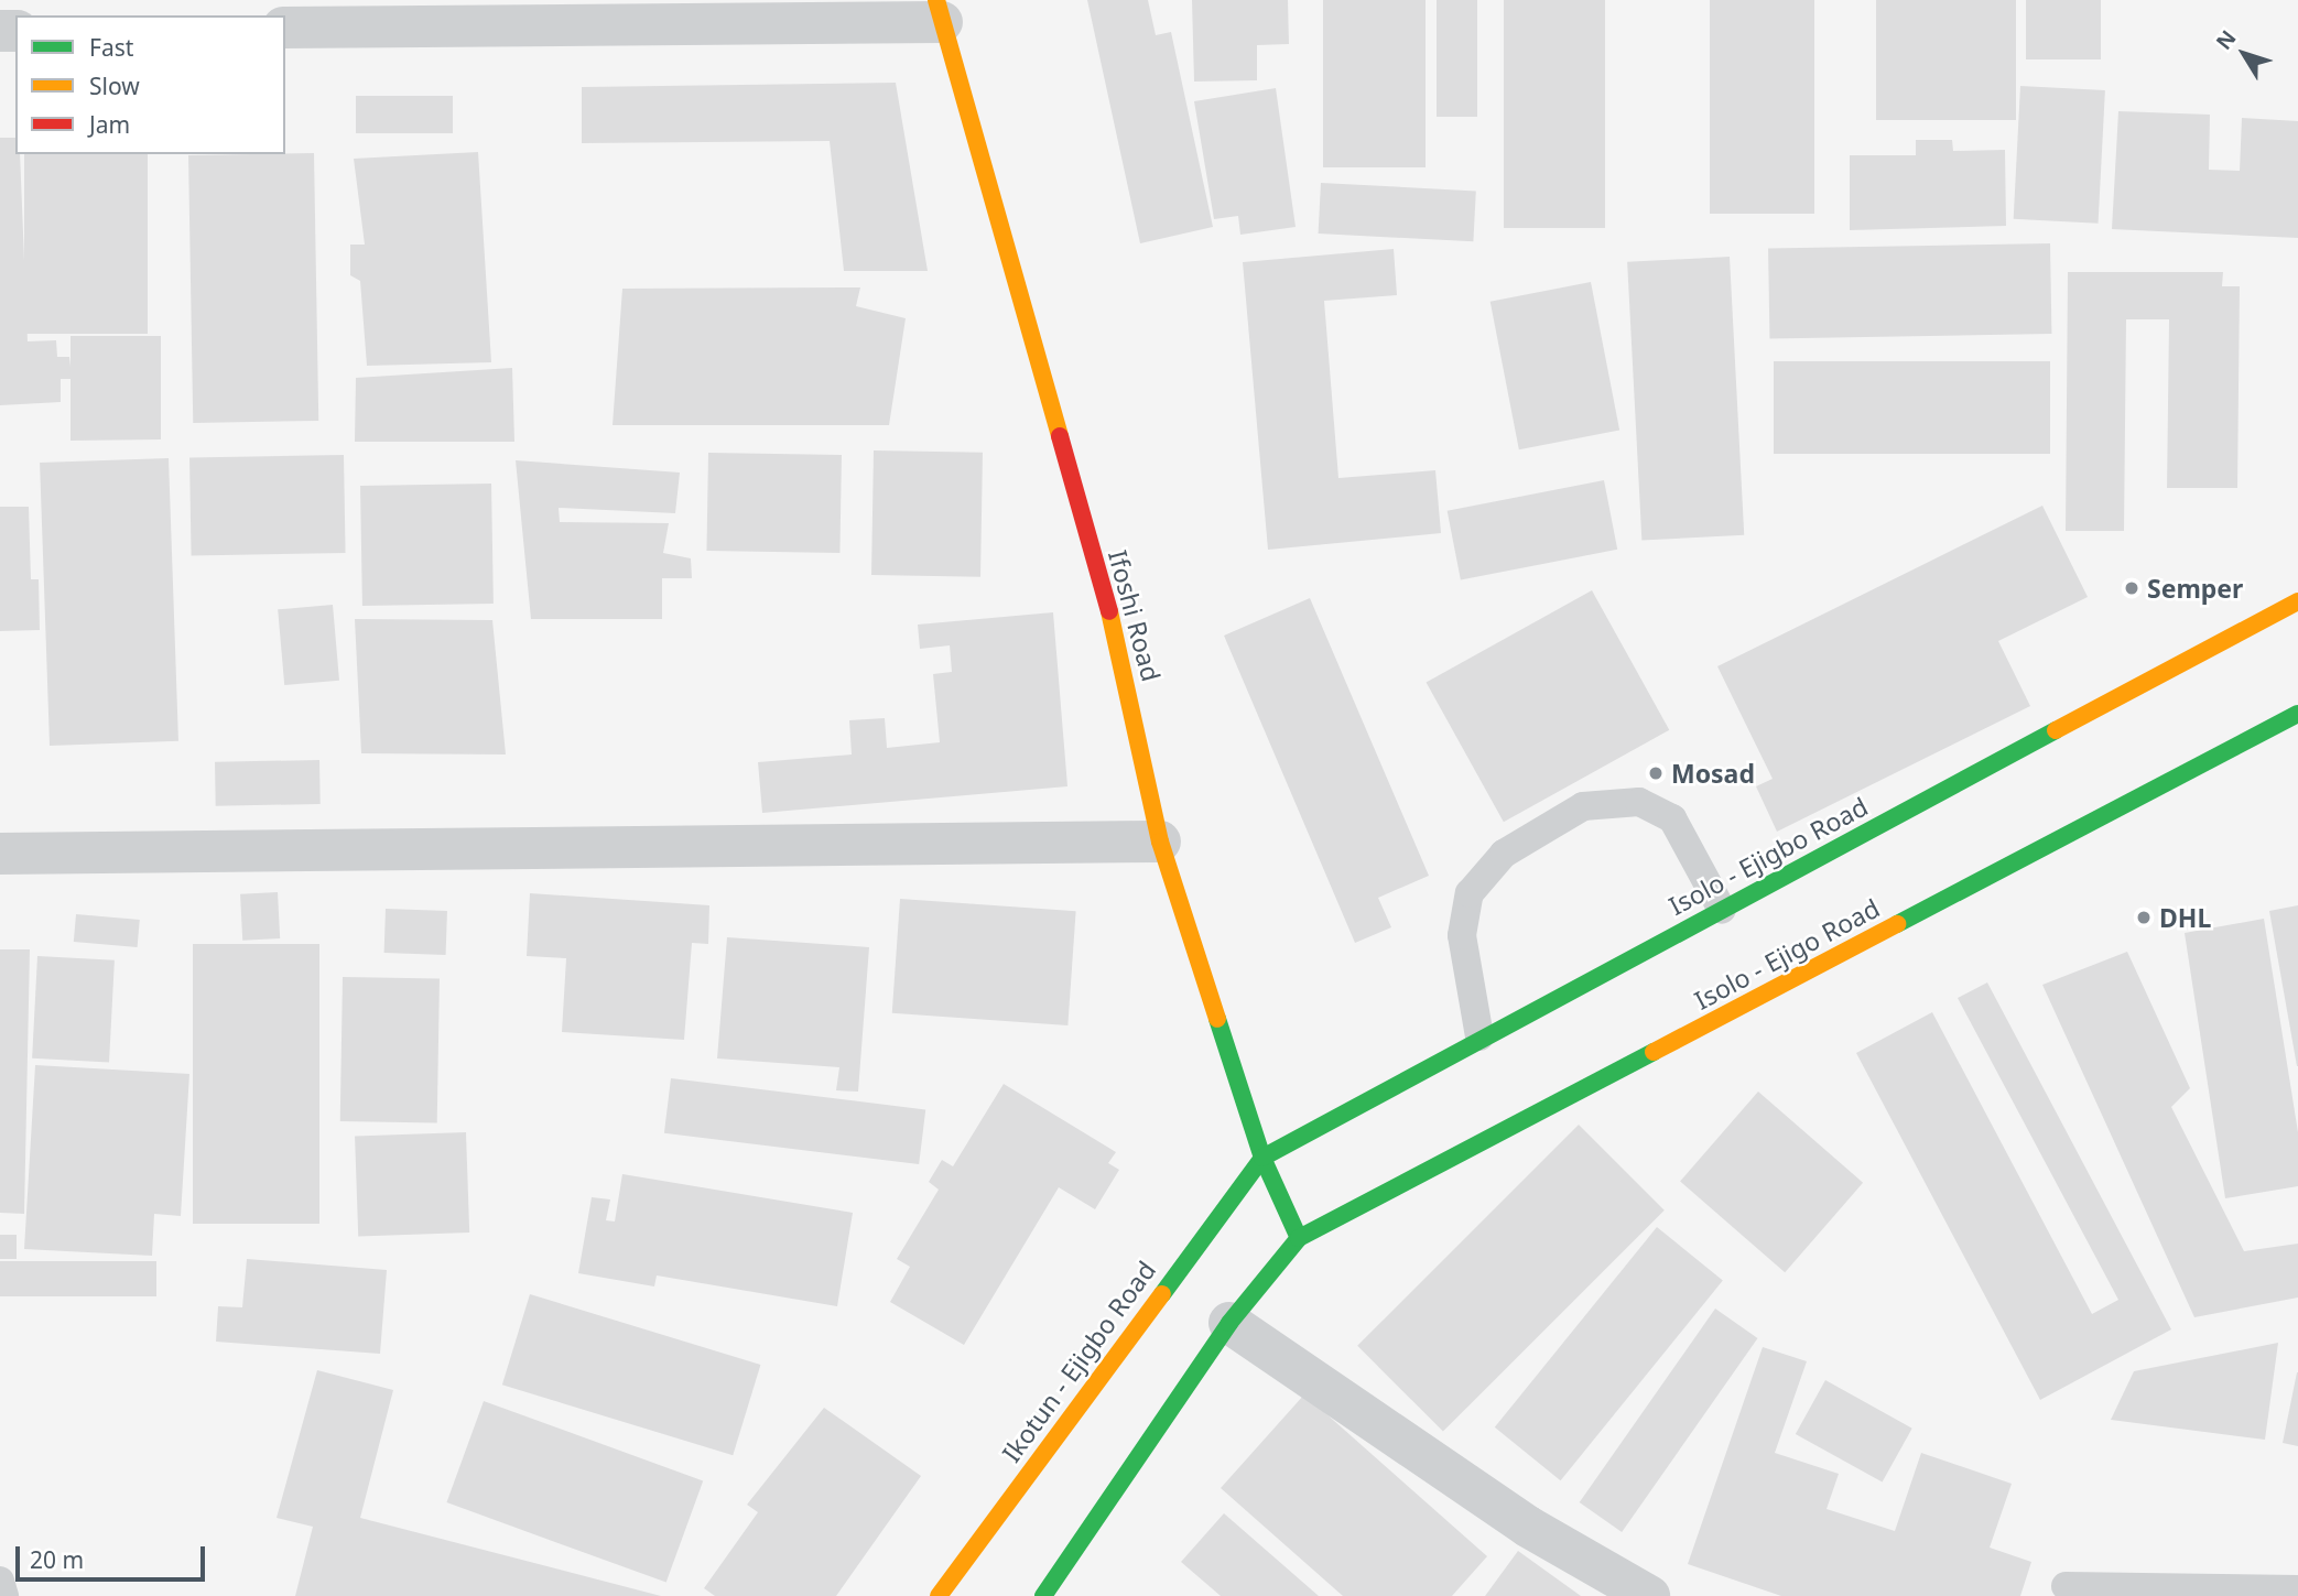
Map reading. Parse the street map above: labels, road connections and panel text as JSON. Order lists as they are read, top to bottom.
{
  "streets": {
    "main road": [
      "Ifoshi Road",
      "Isolo - Ejigbo Road",
      "Isolo - Ejigo Road",
      "Ikotun - Ejigbo Road"
    ]
  },
  "crossings": [
    ["Ifoshi Road", "Isolo - Ejigbo Road"],
    ["Ifoshi Road", "Isolo - Ejigo Road"],
    ["Ifoshi Road", "Ikotun - Ejigbo Road"],
    ["Isolo - Ejigbo Road", "Ikotun - Ejigbo Road"]
  ],
  "places": ["Semper", "Mosad", "DHL"],
  "legend": ["Fast", "Slow", "Jam"],
  "scale_bar": "20 m",
  "north": "top left"
}
